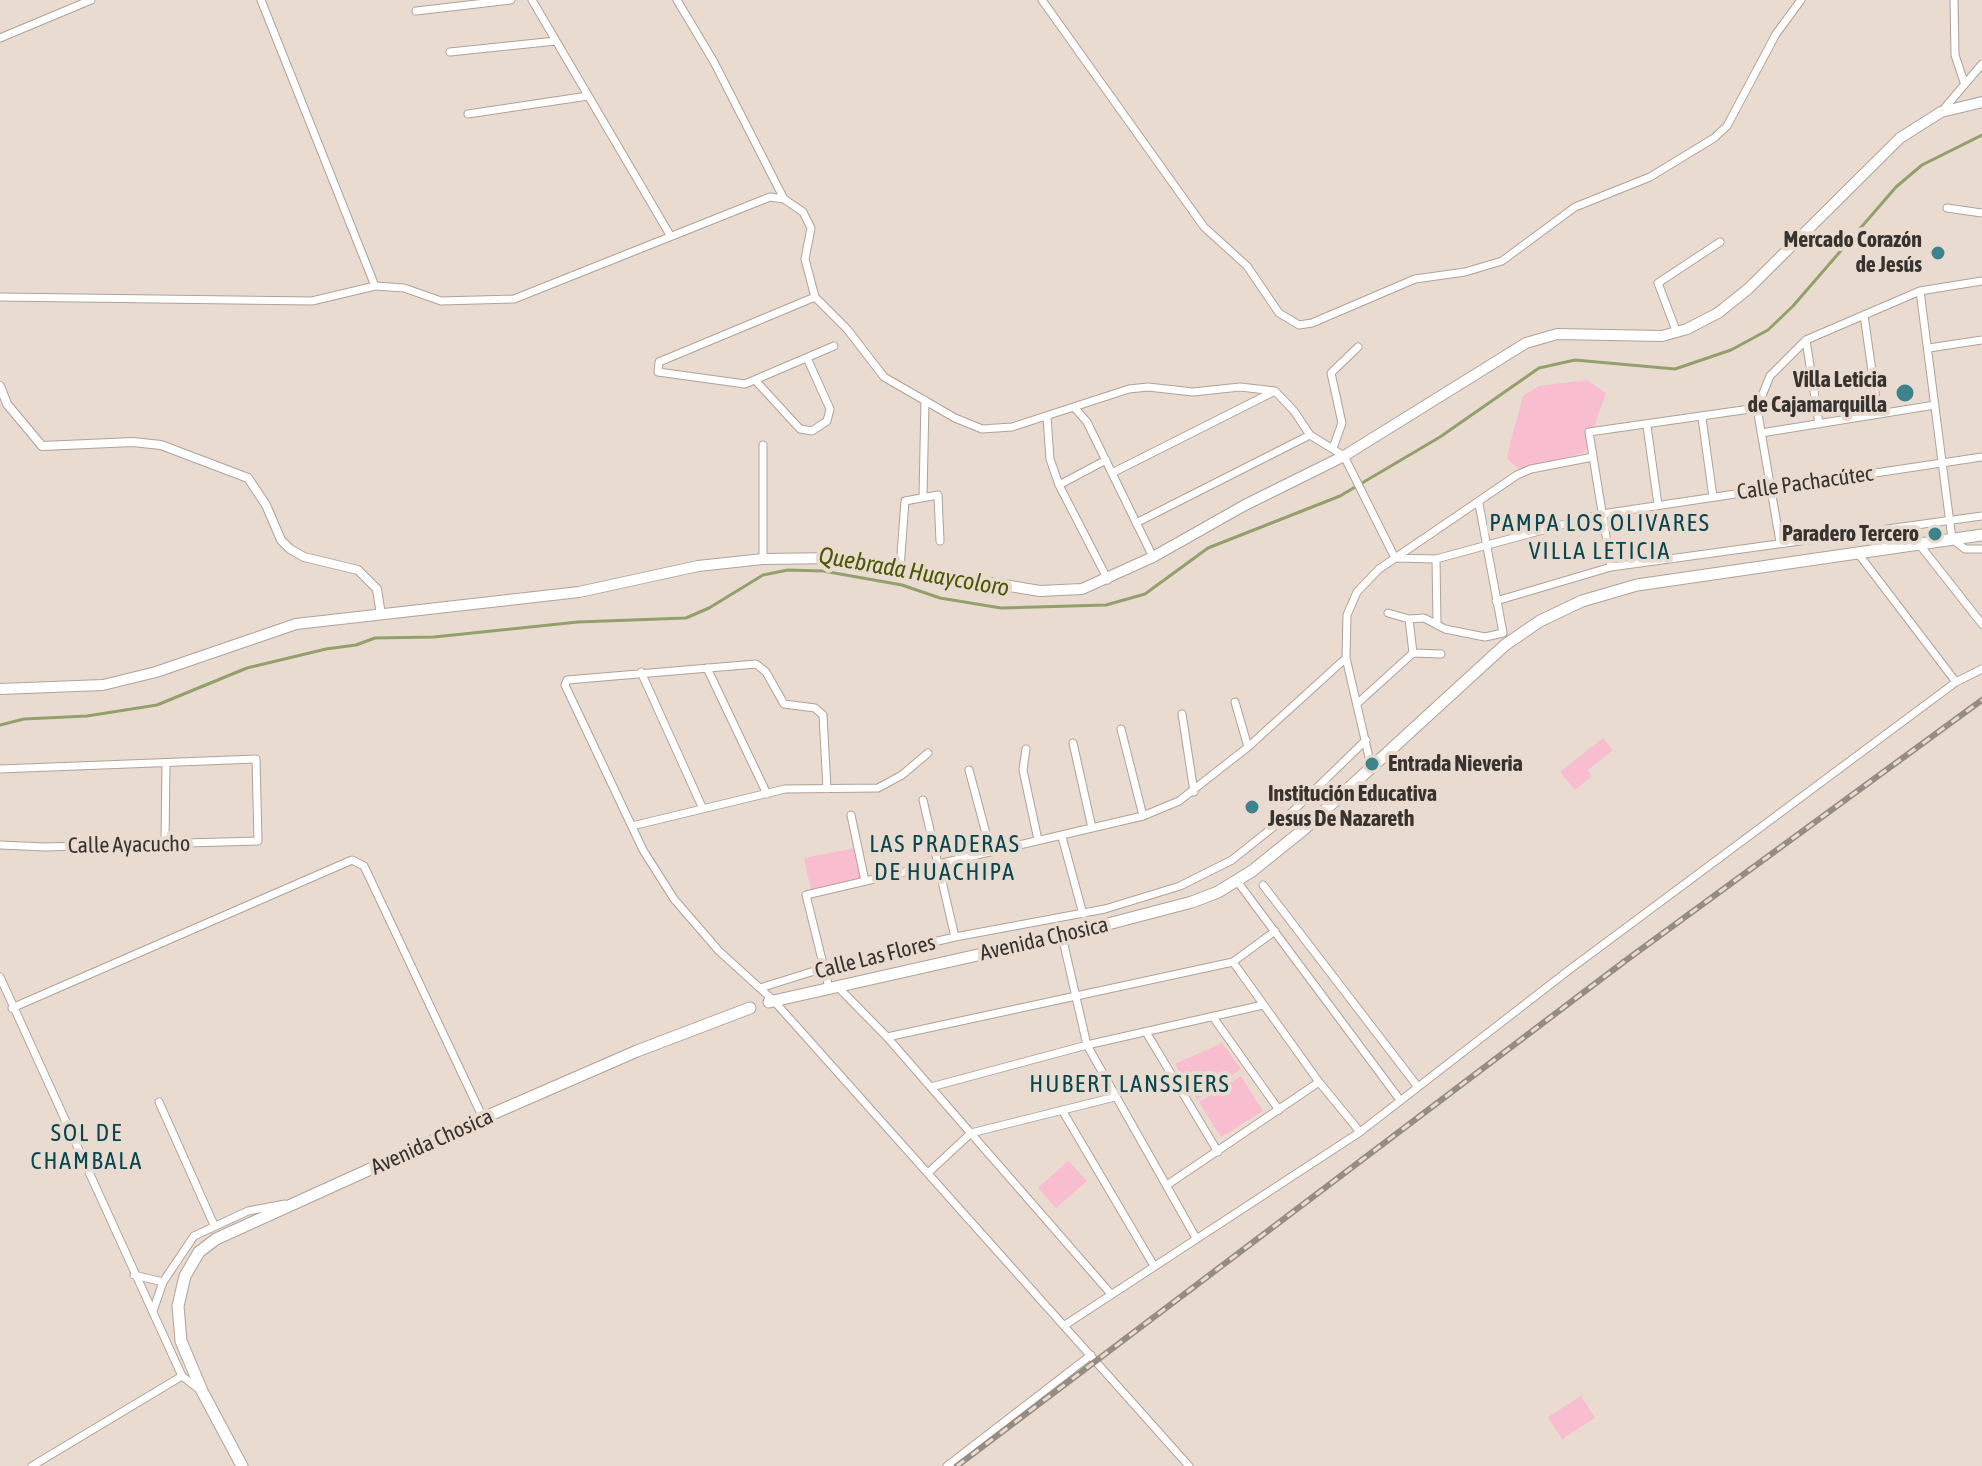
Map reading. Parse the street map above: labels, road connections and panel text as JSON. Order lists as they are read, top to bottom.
{
  "streets": {
    "main road": ["Avenida Chosica"],
    "street": ["Calle Pachacútec", "Calle Ayacucho", "Calle Las Flores"]
  },
  "districts": [
    "PAMPA LOS OLIVARES VILLA LETICIA",
    "LAS PRADERAS DE HUACHIPA",
    "HUBERT LANSSIERS",
    "SOL DE CHAMBALA"
  ],
  "water": ["Quebrada Huaycoloro"],
  "places": [
    "Mercado Corazón de Jesús",
    "Villa Leticia de Cajamarquilla",
    "Paradero Tercero",
    "Entrada Nieveria",
    "Institución Educativa Jesus De Nazareth"
  ]
}
